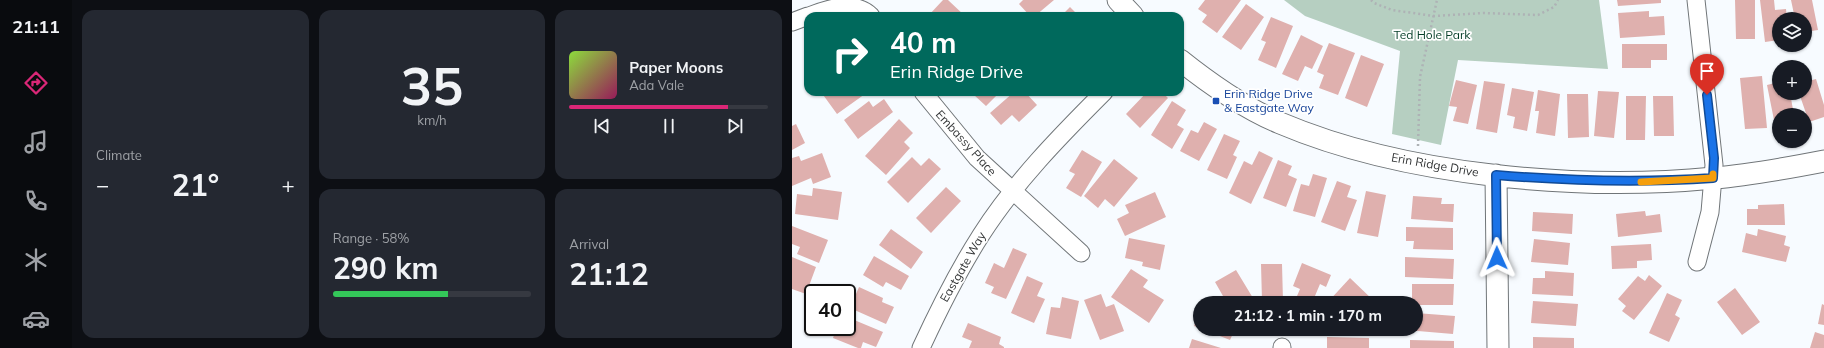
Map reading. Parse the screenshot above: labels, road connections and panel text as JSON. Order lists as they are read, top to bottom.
{
  "streets": {
    "street": ["Embassy Place", "Erin Ridge Drive", "Eastgate Way"]
  },
  "crossings": [
    ["Embassy Place", "Eastgate Way"]
  ],
  "parks": ["Ted Hole Park"],
  "places": {
    "transit": ["Erin Ridge Drive & Eastgate Way"]
  },
  "page": {
    "tabs": "21:11",
    "tile": [
      "Climate",
      ["35", "km/h"],
      ["Range · 58%", "290 km"],
      ["Arrival", "21:12"]
    ],
    "map_buttons": ["+", "−"],
    "turn": ["40 m", "Erin Ridge Drive"],
    "song": ["Paper Moons", "Ada Vale"],
    "heat": ["−", "21°", "+"],
    "limit": "40",
    "trip": "21:12 · 1 min · 170 m"
  }
}
